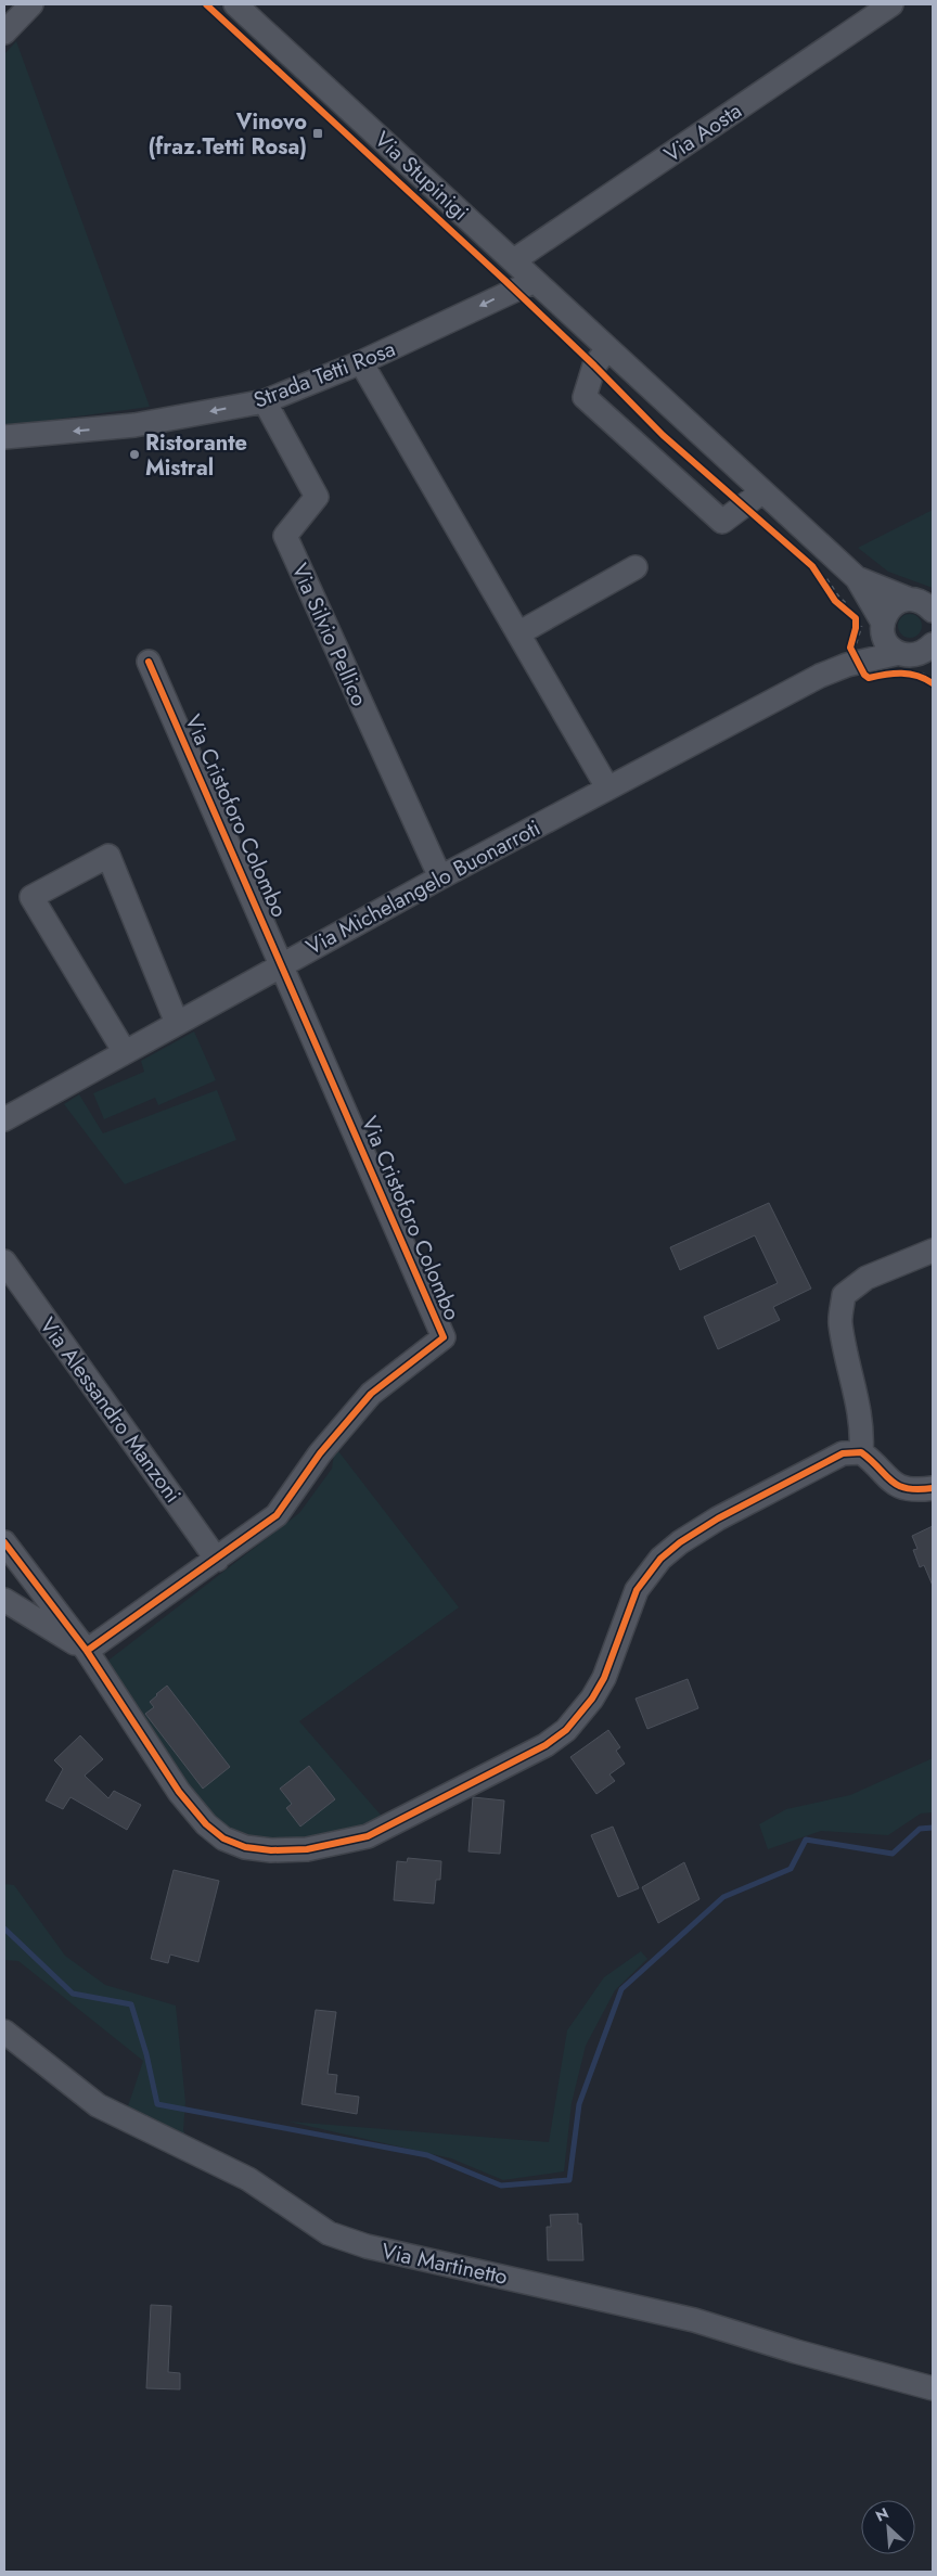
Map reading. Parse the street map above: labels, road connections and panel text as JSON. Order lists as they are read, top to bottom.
{
  "streets": {
    "street": [
      "Via Aosta",
      "Via Stupinigi",
      "Strada Tetti Rosa",
      "Via Silvio Pellico",
      "Via Cristoforo Colombo",
      "Via Michelangelo Buonarroti",
      "Via Alessandro Manzoni",
      "Via Martinetto"
    ]
  },
  "crossings": [
    ["Via Aosta", "Via Stupinigi"],
    ["Via Stupinigi", "Strada Tetti Rosa"],
    ["Via Stupinigi", "Via Michelangelo Buonarroti"],
    ["Strada Tetti Rosa", "Via Silvio Pellico"],
    ["Via Silvio Pellico", "Via Michelangelo Buonarroti"],
    ["Via Cristoforo Colombo", "Via Michelangelo Buonarroti"],
    ["Via Cristoforo Colombo", "Via Alessandro Manzoni"]
  ],
  "one_way": ["Strada Tetti Rosa"],
  "places": {
    "transit": ["Vinovo (fraz.Tetti Rosa)"],
    "other": ["Ristorante Mistral"]
  },
  "north": "top left"
}
